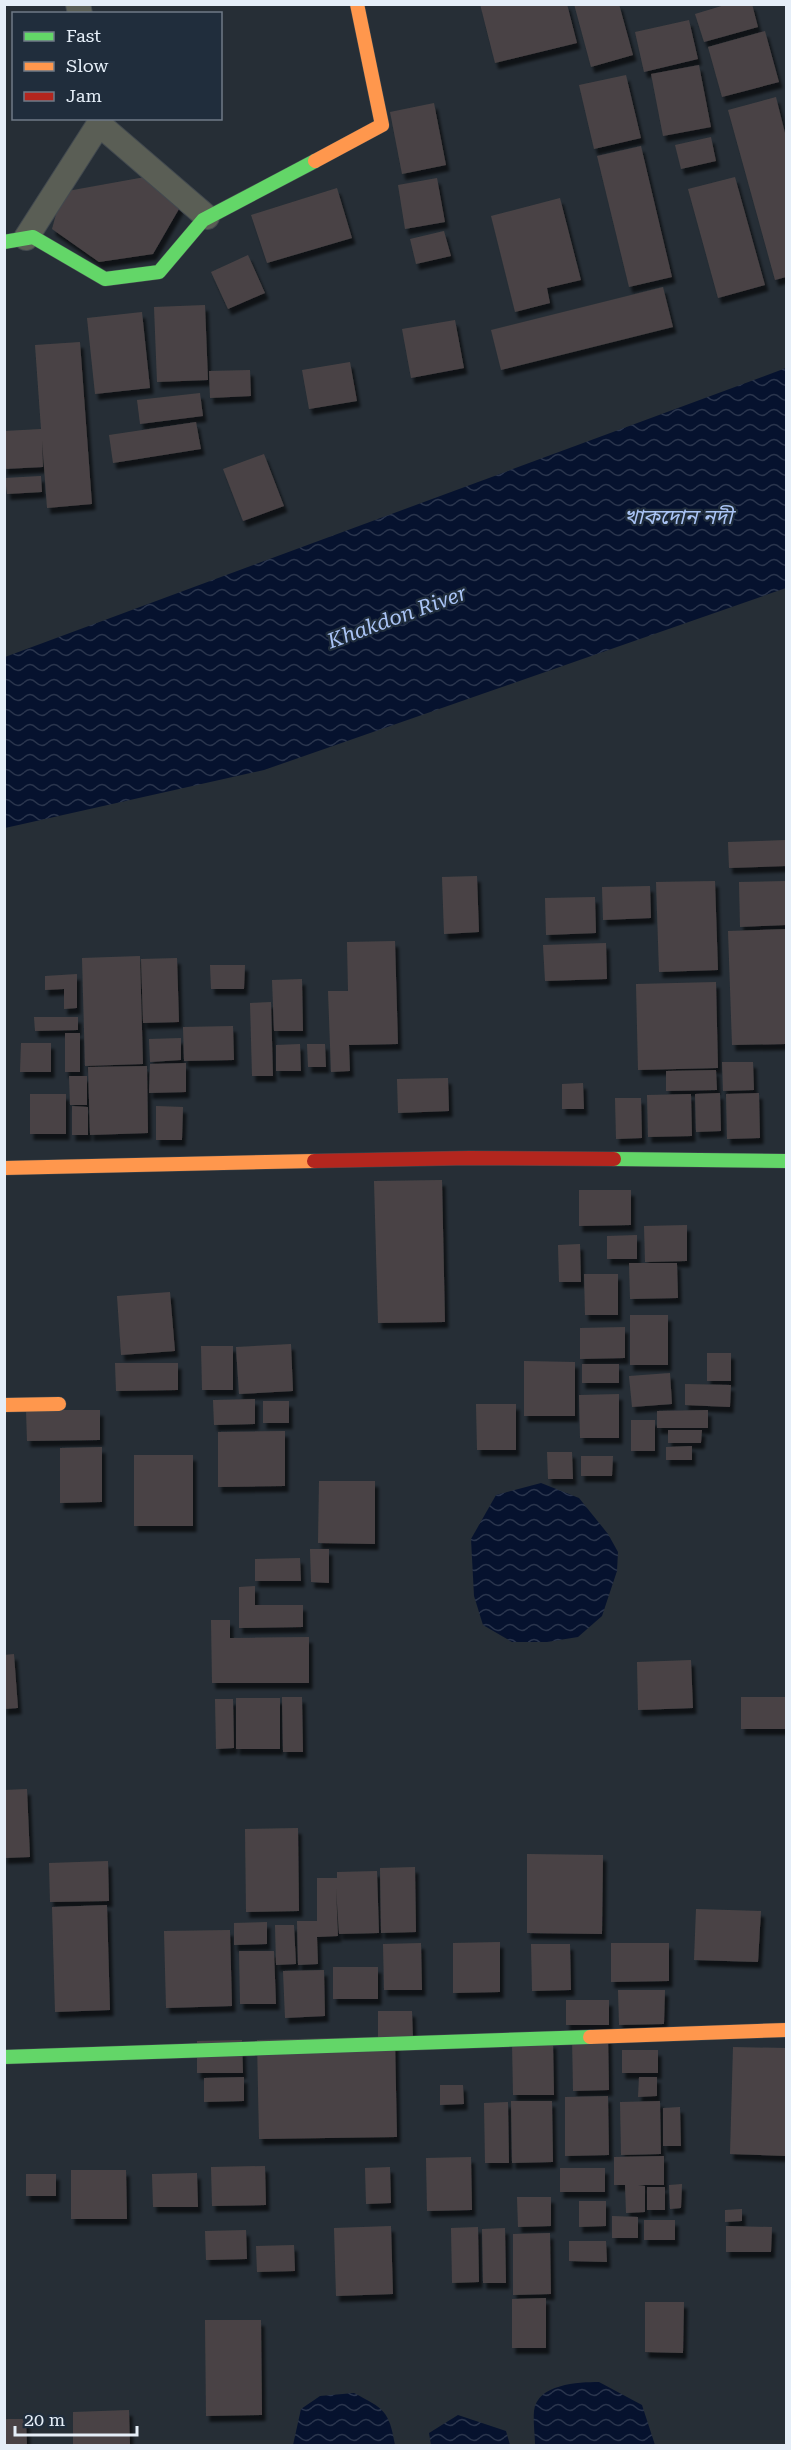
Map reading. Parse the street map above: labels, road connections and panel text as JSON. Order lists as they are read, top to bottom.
{
  "water": ["খাকদোন নদী", "Khakdon River"],
  "legend": ["Fast", "Slow", "Jam"],
  "scale_bar": "20 m"
}
